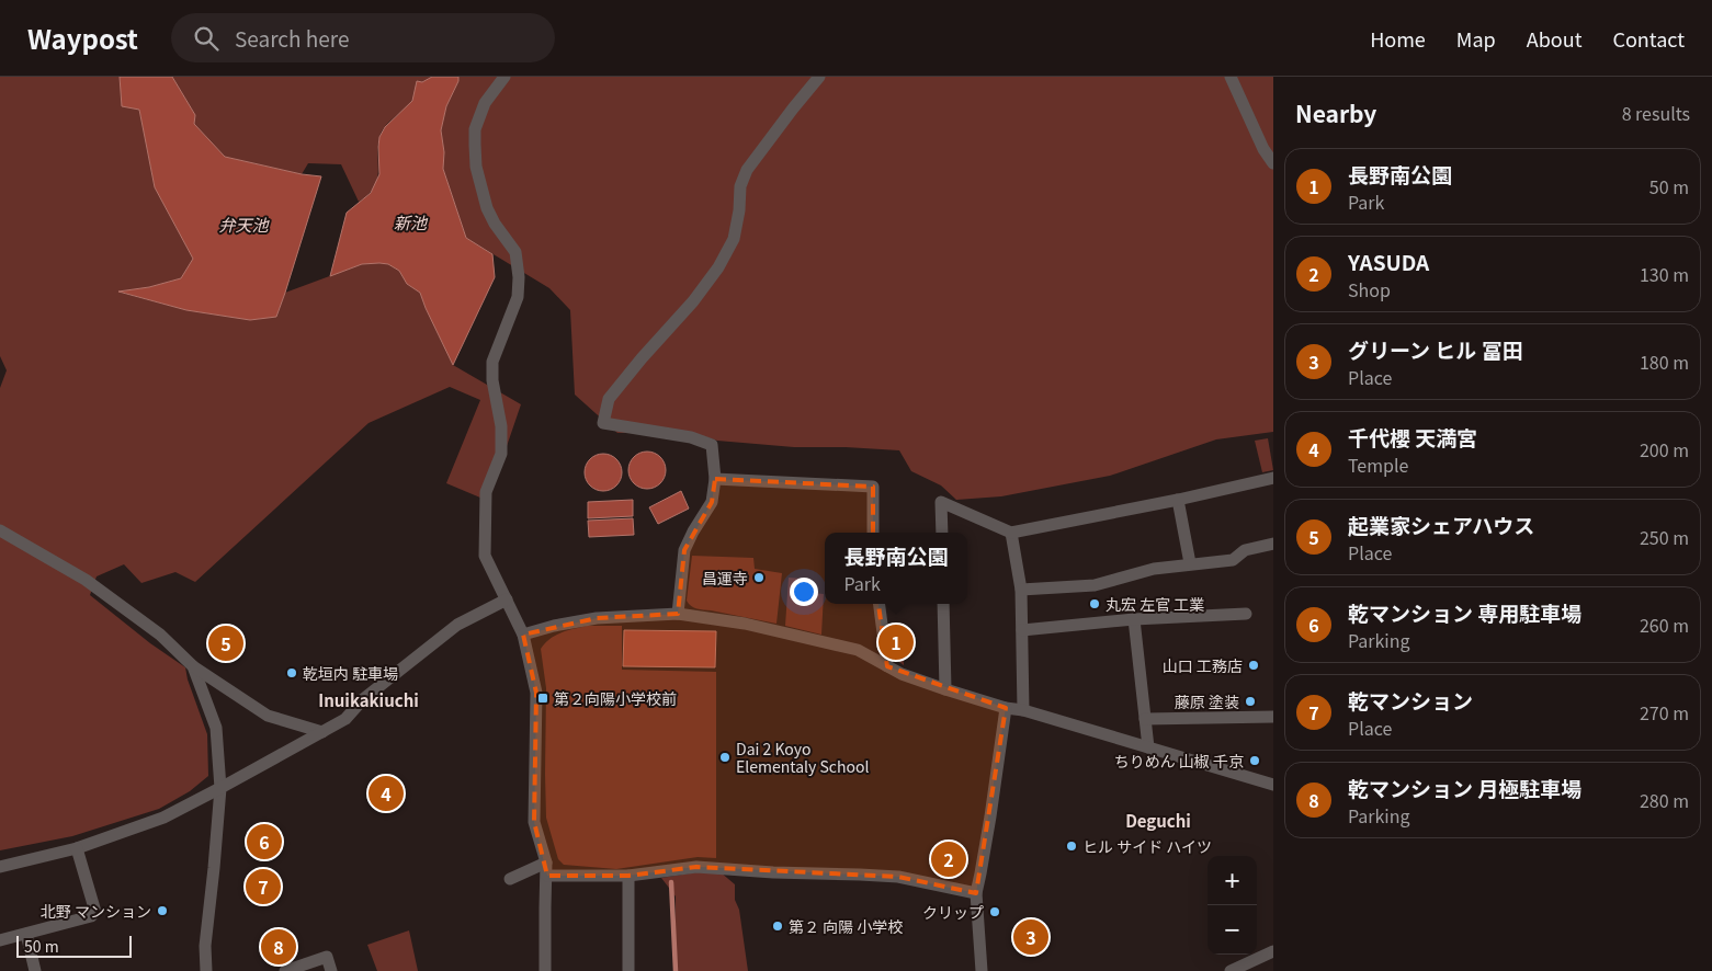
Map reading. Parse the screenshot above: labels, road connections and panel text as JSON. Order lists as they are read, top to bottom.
{
  "districts": ["Inuikakiuchi", "Deguchi"],
  "water": ["新池", "弁天池"],
  "places": {
    "other": [
      "昌運寺",
      "丸宏 左官 工業",
      "山口 工務店",
      "乾垣内 駐車場",
      "藤原 塗装",
      "Dai 2 Koyo Elementaly School",
      "ちりめん 山椒 千京",
      "ヒル サイド ハイツ",
      "北野 マンション",
      "クリップ",
      "第２ 向陽 小学校"
    ],
    "transit": ["第２向陽小学校前"]
  },
  "scale_bar": "50 m",
  "page": {
    "header": "Waypost",
    "search": "Search here",
    "nav": [
      "Home",
      "Map",
      "About",
      "Contact"
    ],
    "heading": ["Nearby", "8 results"],
    "list": [
      {
        "mark": "1",
        "name": "長野南公園",
        "note": "Park",
        "value": "50 m"
      },
      {
        "mark": "2",
        "name": "YASUDA",
        "note": "Shop",
        "value": "130 m"
      },
      {
        "mark": "3",
        "name": "グリーン ヒル 冨田",
        "note": "Place",
        "value": "180 m"
      },
      {
        "mark": "4",
        "name": "千代櫻 天満宮",
        "note": "Temple",
        "value": "200 m"
      },
      {
        "mark": "5",
        "name": "起業家シェアハウス",
        "note": "Place",
        "value": "250 m"
      },
      {
        "mark": "6",
        "name": "乾マンション 専用駐車場",
        "note": "Parking",
        "value": "260 m"
      },
      {
        "mark": "7",
        "name": "乾マンション",
        "note": "Place",
        "value": "270 m"
      },
      {
        "mark": "8",
        "name": "乾マンション 月極駐車場",
        "note": "Parking",
        "value": "280 m"
      }
    ],
    "popup": ["長野南公園", "Park"],
    "pins": [
      "1",
      "5",
      "4",
      "6",
      "2",
      "7",
      "3",
      "8"
    ],
    "map_buttons": ["+", "−"],
    "scale": "50 m"
  }
}
